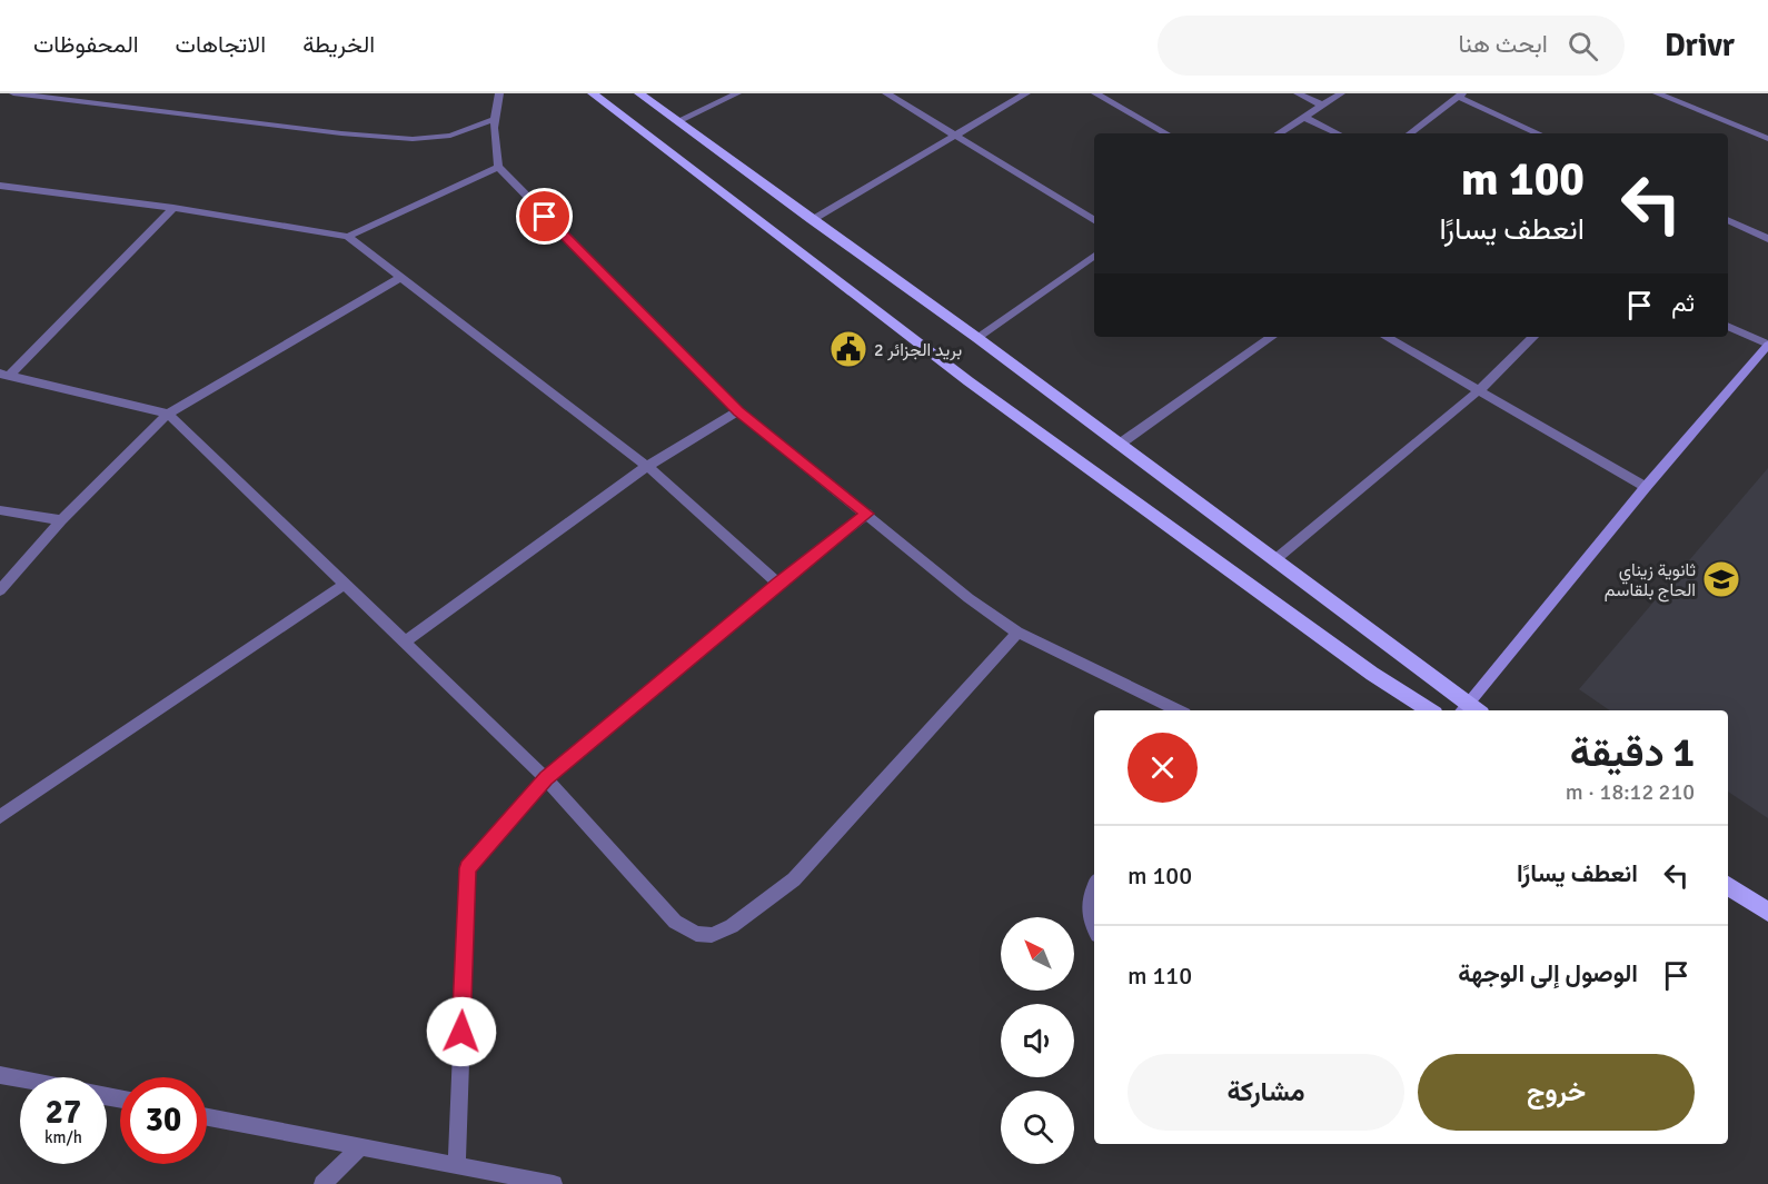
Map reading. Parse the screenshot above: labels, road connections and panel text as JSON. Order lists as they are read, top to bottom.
{
  "places": {
    "public building": ["بريد الجزائر 2"],
    "school or university": ["ثانوية زيناي الحاج بلقاسم"]
  },
  "north": "top left",
  "page": {
    "header": "Drivr",
    "search": "ابحث هنا",
    "nav": ["الخريطة", "الاتجاهات", "المحفوظات"],
    "turn": ["100 m", "انعطف يسارًا"],
    "then": "ثم",
    "heading": ["1 دقيقة", "210 m · 18:12"],
    "list": [
      {
        "name": "انعطف يسارًا",
        "value": "100 m"
      },
      {
        "name": "الوصول إلى الوجهة",
        "value": "110 m"
      }
    ],
    "buttons": ["خروج", "مشاركة"],
    "speed": "27 km/h",
    "limit": "30"
  }
}
